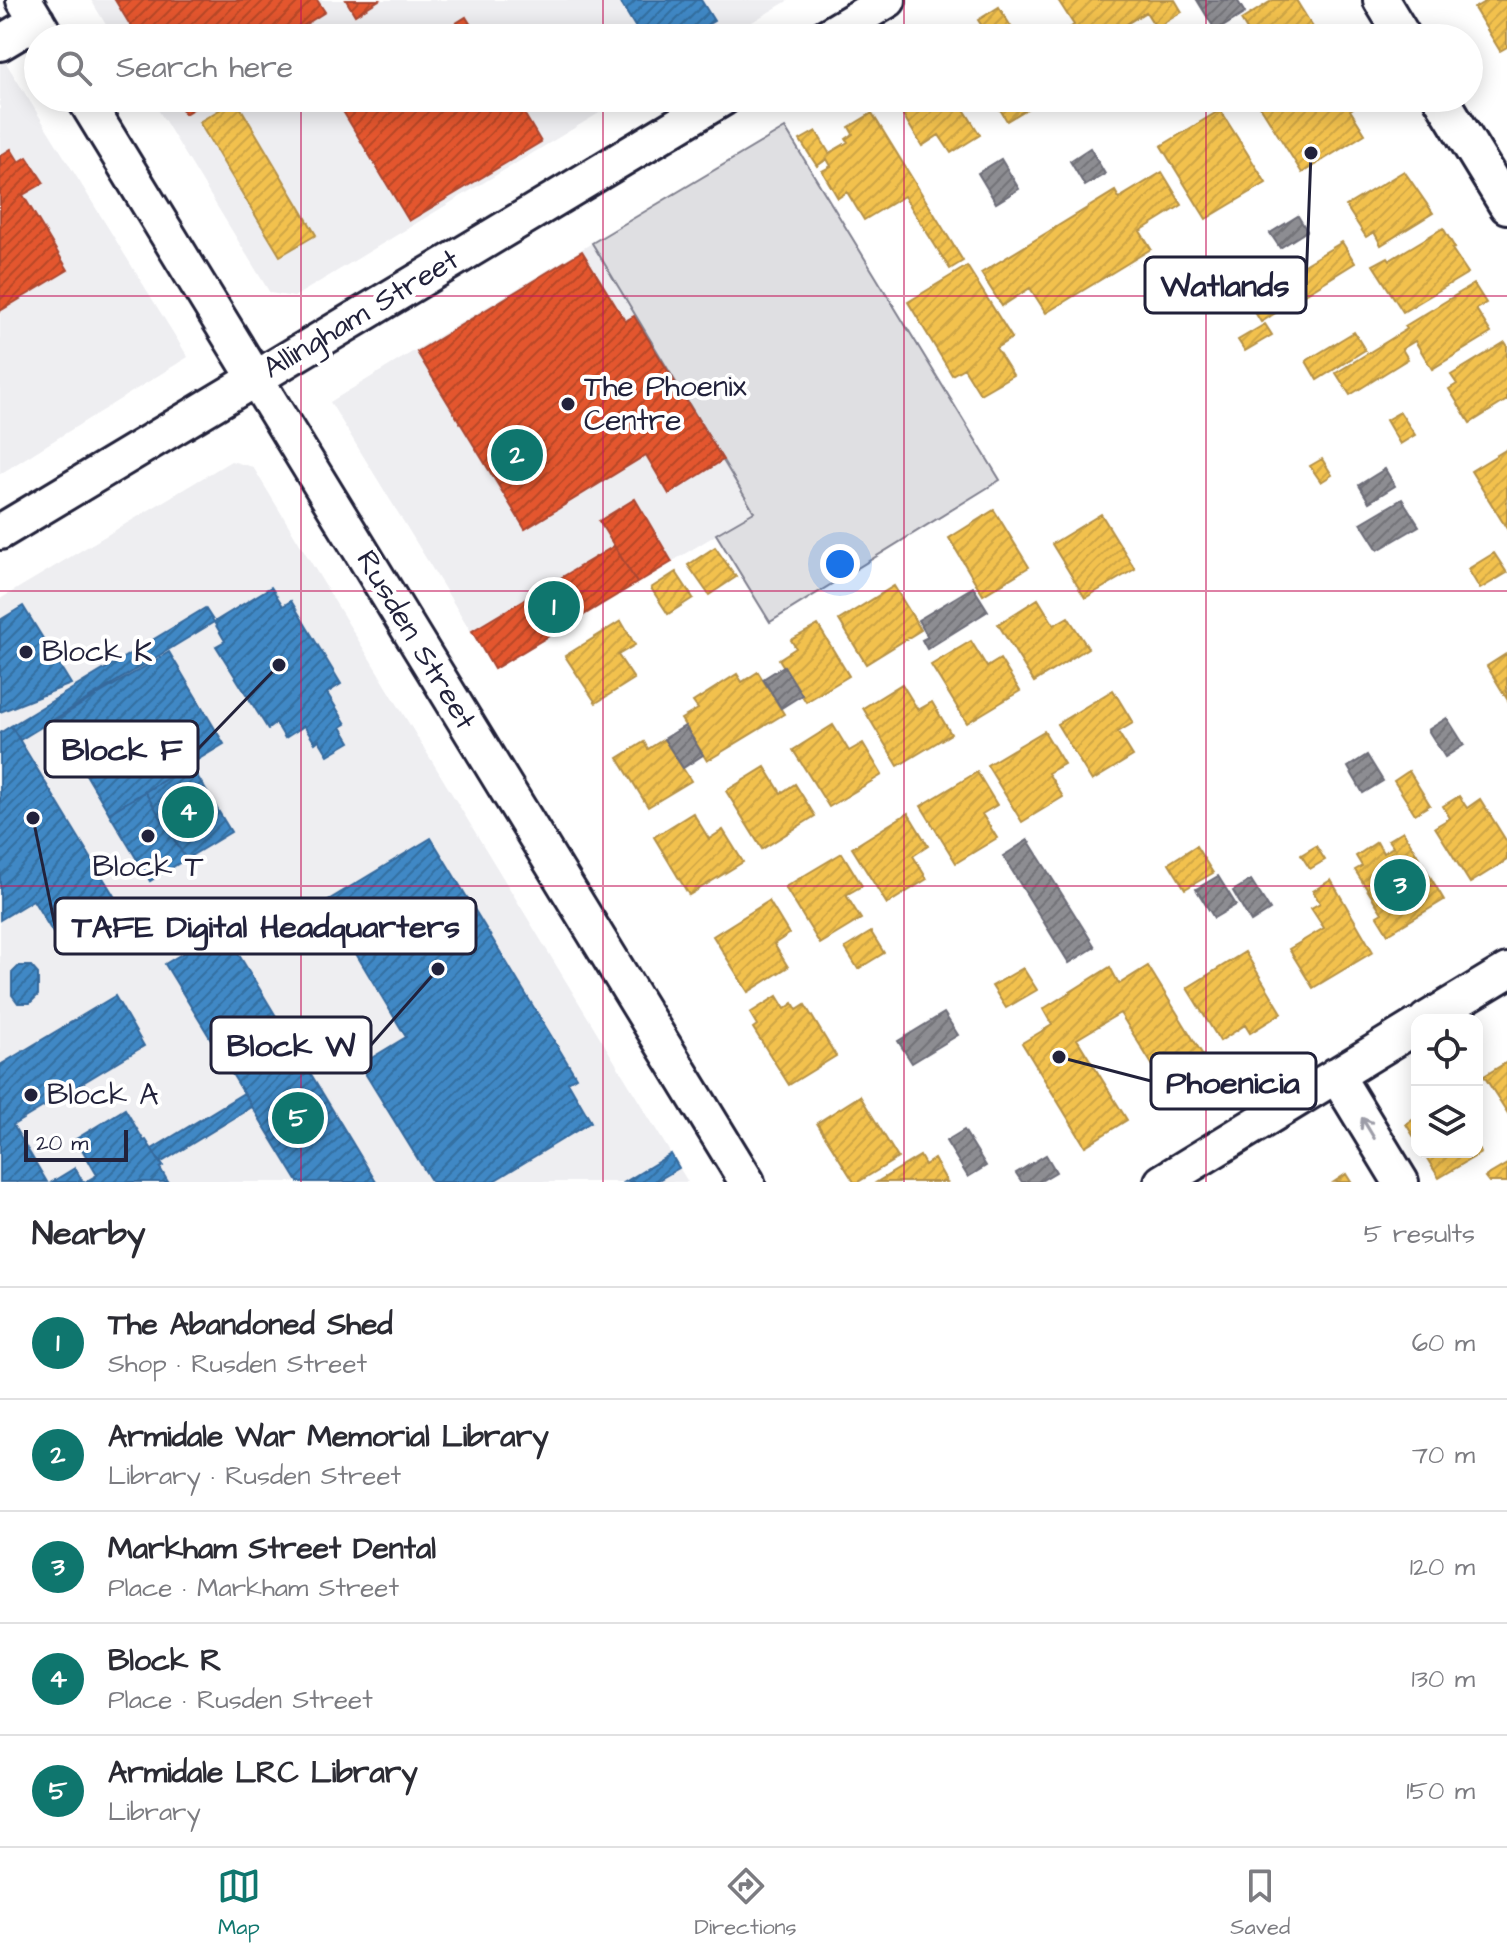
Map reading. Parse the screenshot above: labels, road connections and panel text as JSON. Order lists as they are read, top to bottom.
{
  "streets": {
    "street": ["Allingham Street", "Rusden Street"]
  },
  "crossings": [
    ["Allingham Street", "Rusden Street"]
  ],
  "places": [
    "Watlands",
    "The Phoenix Centre",
    "Block K",
    "Block F",
    "TAFE Digital Headquarters",
    "Block T",
    "Block W",
    "Phoenicia",
    "Block A"
  ],
  "scale_bar": "20 m",
  "page": {
    "search": "Search here",
    "pins": [
      "2",
      "1",
      "4",
      "3",
      "5"
    ],
    "scale": "20 m",
    "heading": ["Nearby", "5 results"],
    "list": [
      {
        "mark": "1",
        "name": "The Abandoned Shed",
        "note": "Shop · Rusden Street",
        "value": "60 m"
      },
      {
        "mark": "2",
        "name": "Armidale War Memorial Library",
        "note": "Library · Rusden Street",
        "value": "70 m"
      },
      {
        "mark": "3",
        "name": "Markham Street Dental",
        "note": "Place · Markham Street",
        "value": "120 m"
      },
      {
        "mark": "4",
        "name": "Block R",
        "note": "Place · Rusden Street",
        "value": "130 m"
      },
      {
        "mark": "5",
        "name": "Armidale LRC Library",
        "note": "Library",
        "value": "150 m"
      }
    ],
    "nav": ["Map", "Directions", "Saved"]
  }
}
